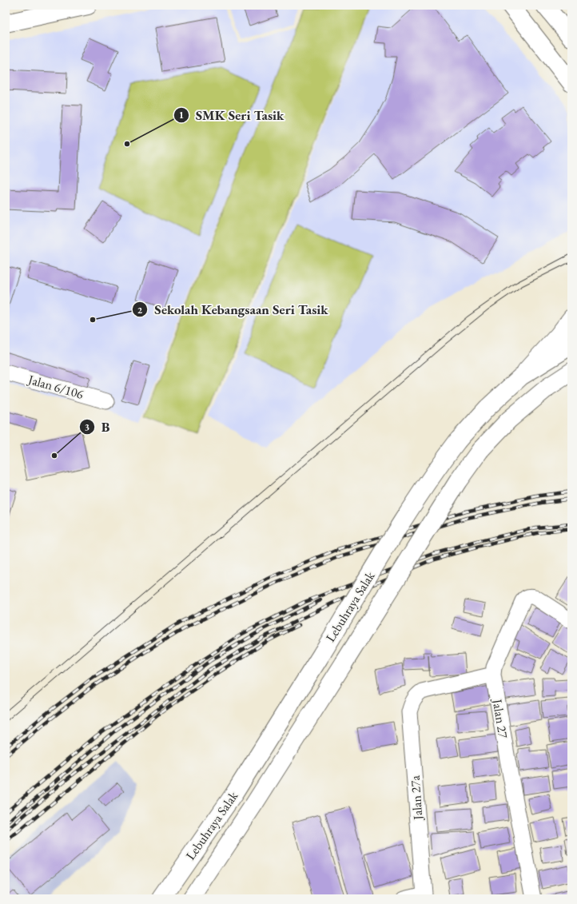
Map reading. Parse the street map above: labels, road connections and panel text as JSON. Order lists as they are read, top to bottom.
{
  "streets": {
    "main road": ["Lebuhraya Salak"],
    "street": ["Jalan 6/106", "Jalan 27", "Jalan 27a"]
  },
  "crossings": [
    ["Jalan 27", "Jalan 27a"]
  ],
  "places": ["SMK Seri Tasik", "Sekolah Kebangsaan Seri Tasik", "B"]
}
